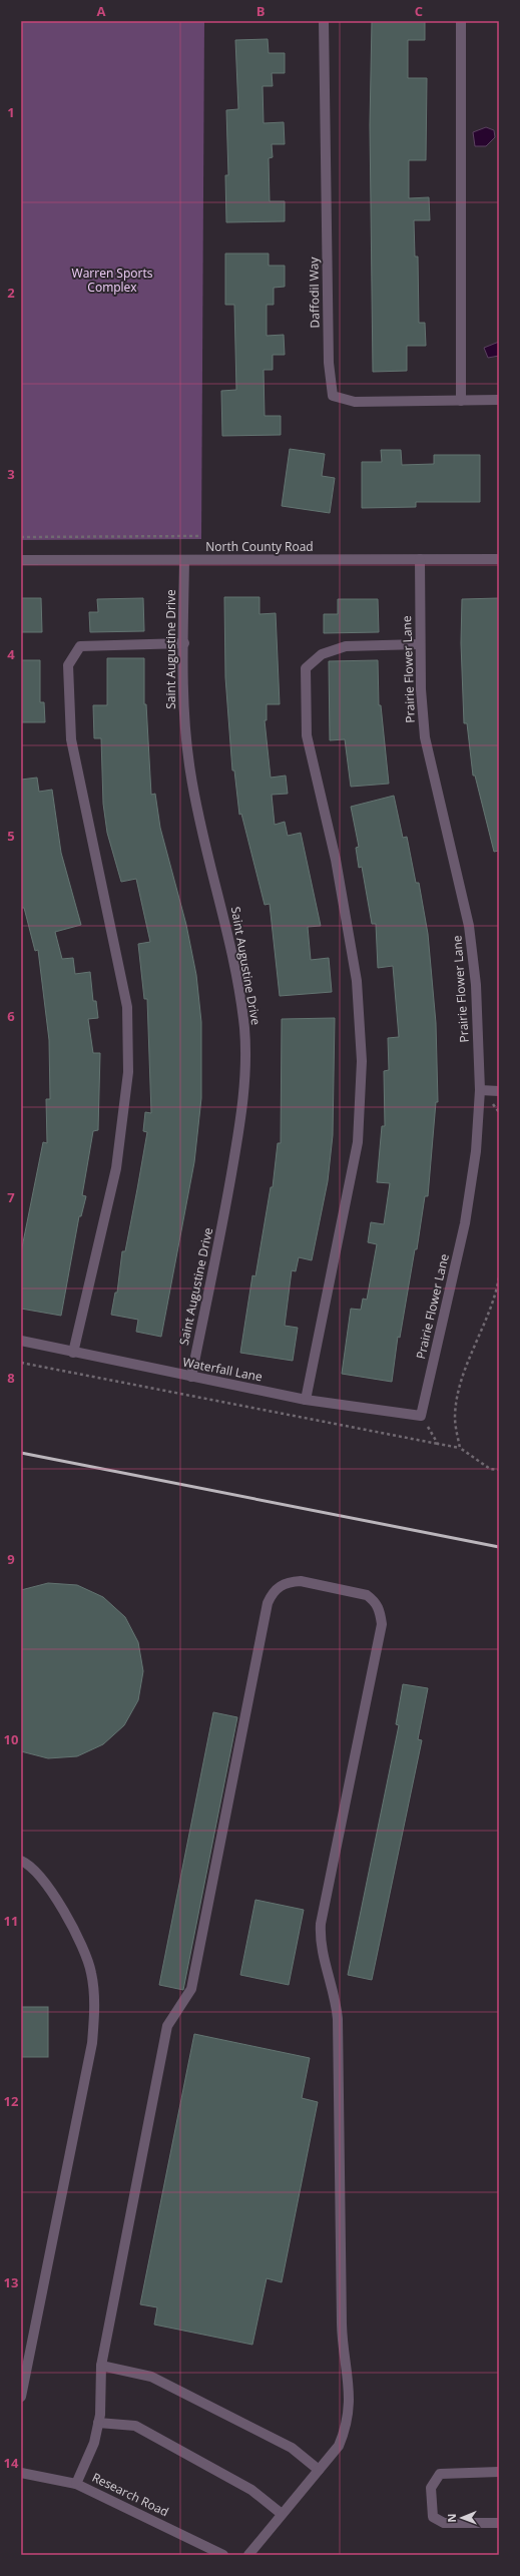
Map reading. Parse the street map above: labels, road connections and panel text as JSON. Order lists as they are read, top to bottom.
{
  "streets": {
    "street": [
      "Daffodil Way",
      "North County Road",
      "Saint Augustine Drive",
      "Prairie Flower Lane",
      "Waterfall Lane",
      "Research Road"
    ]
  },
  "crossings": [
    ["North County Road", "Saint Augustine Drive"],
    ["North County Road", "Prairie Flower Lane"],
    ["Saint Augustine Drive", "Waterfall Lane"],
    ["Prairie Flower Lane", "Waterfall Lane"]
  ],
  "parks": ["Warren Sports Complex"],
  "north": "left",
  "grid": {
    "columns": ["A", "B", "C"],
    "rows": [
      "1",
      "2",
      "3",
      "4",
      "5",
      "6",
      "7",
      "8",
      "9",
      "10",
      "11",
      "12",
      "13",
      "14"
    ]
  }
}
